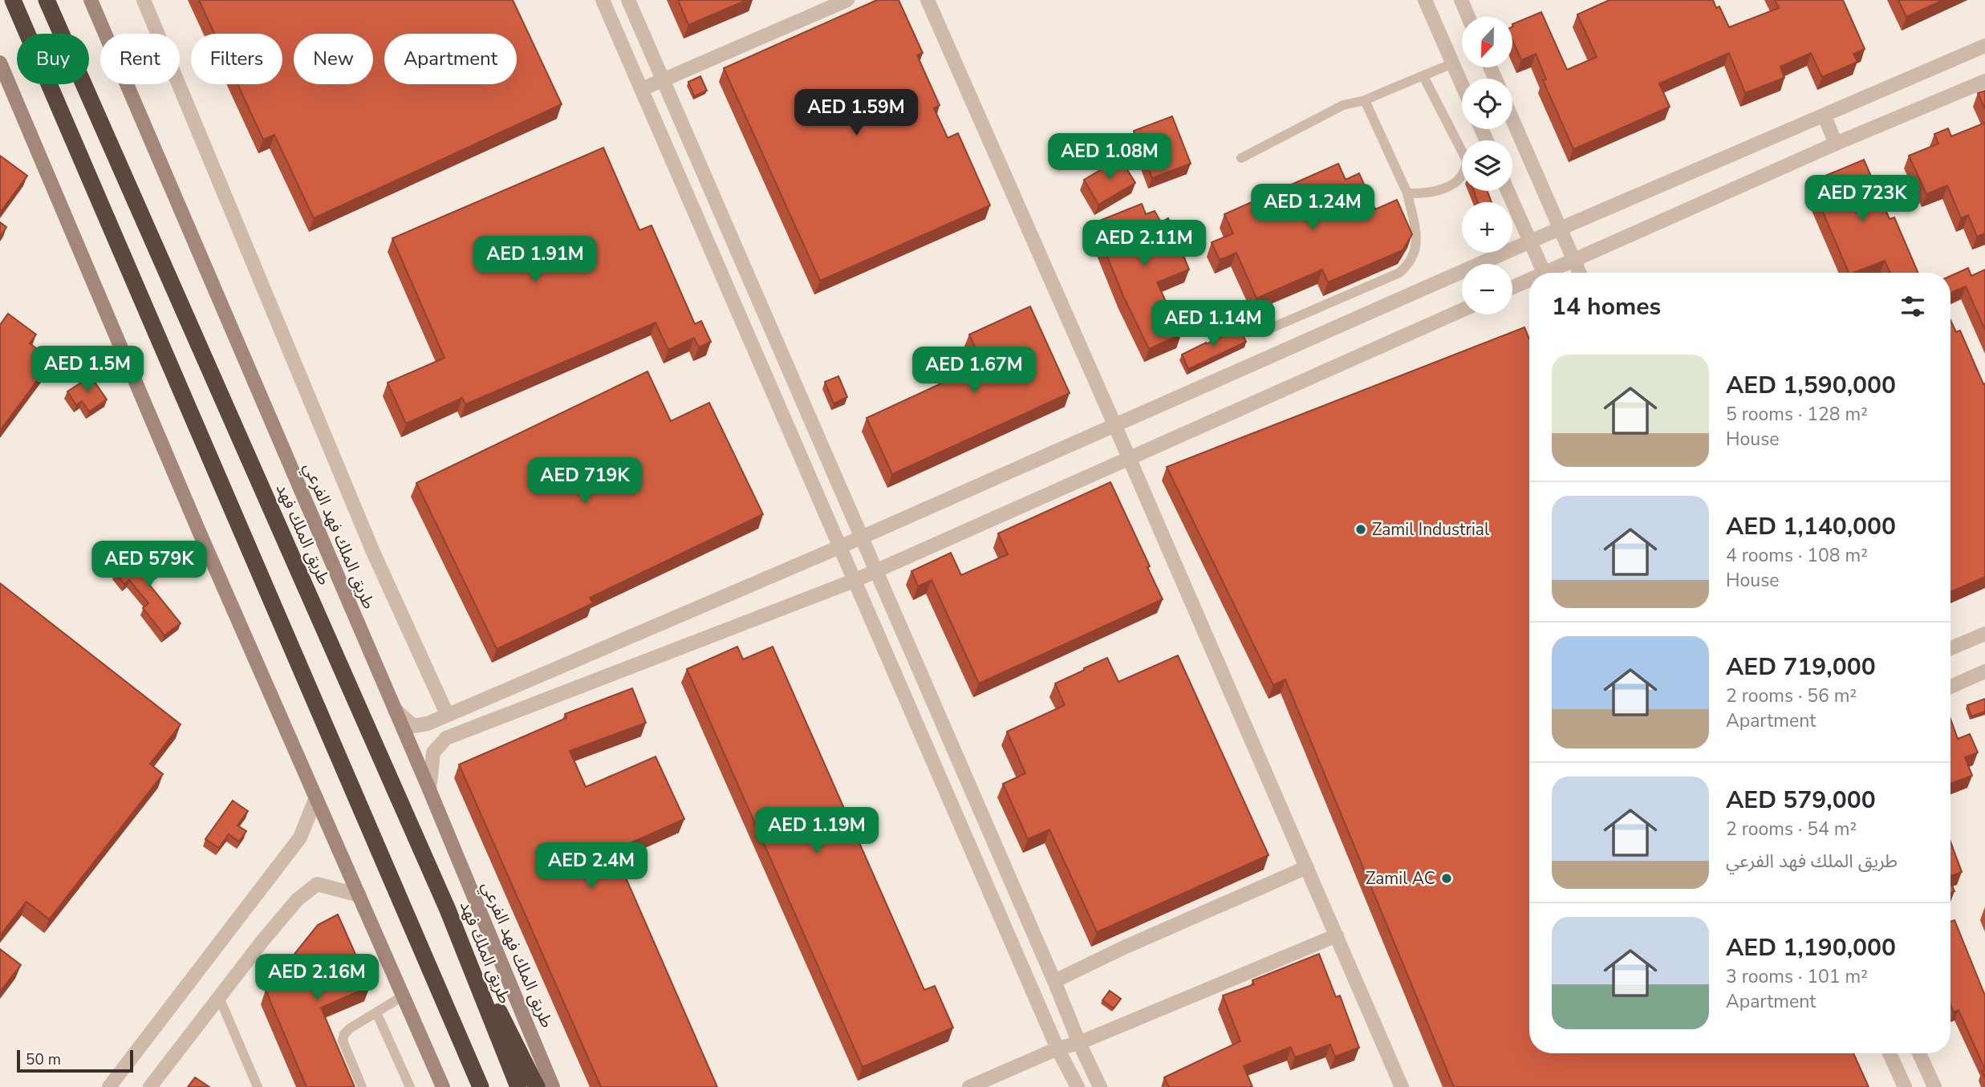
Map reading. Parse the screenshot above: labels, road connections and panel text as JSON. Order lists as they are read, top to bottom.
{
  "streets": {
    "highway": ["طريق الملك فهد"],
    "main road": ["طريق الملك فهد الفرعي"]
  },
  "places": ["Zamil Industrial", "Zamil AC"],
  "scale_bar": "50 m",
  "north": "bottom",
  "page": {
    "map_buttons": ["+", "−"],
    "chip": [
      "Buy",
      "Rent",
      "Filters",
      "New",
      "Apartment"
    ],
    "price": [
      "AED 1.59M",
      "AED 1.08M",
      "AED 723K",
      "AED 1.24M",
      "AED 2.11M",
      "AED 1.91M",
      "AED 1.14M",
      "AED 1.5M",
      "AED 1.67M",
      "AED 719K",
      "AED 579K",
      "AED 1.19M",
      "AED 2.4M",
      "AED 2.16M"
    ],
    "heading": "14 homes",
    "list": [
      {
        "name": "AED 1,590,000",
        "note": "5 rooms · 128 m² · House"
      },
      {
        "name": "AED 1,140,000",
        "note": "4 rooms · 108 m² · House"
      },
      {
        "name": "AED 719,000",
        "note": "2 rooms · 56 m² · Apartment"
      },
      {
        "name": "AED 579,000",
        "note": "2 rooms · 54 m² · طريق الملك فهد الفرعي"
      },
      {
        "name": "AED 1,190,000",
        "note": "3 rooms · 101 m² · Apartment"
      }
    ],
    "scale": "50 m"
  }
}
